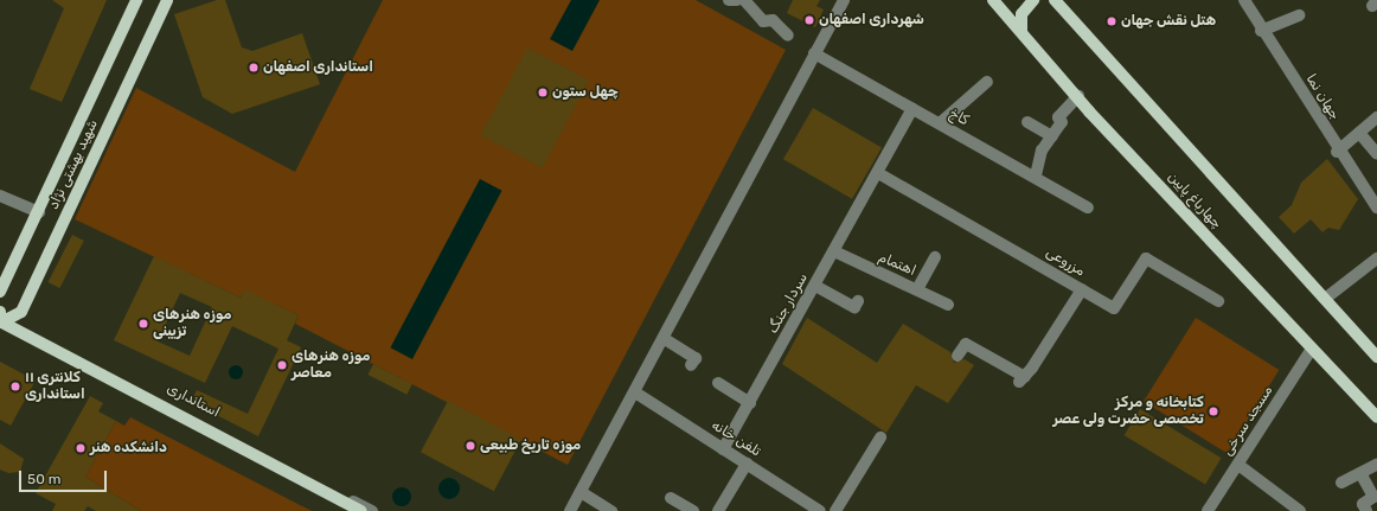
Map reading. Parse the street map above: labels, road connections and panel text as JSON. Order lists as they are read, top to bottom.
{
  "streets": {
    "main road": ["شهید بهشتی نژاد", "چهارباغ پایین", "استانداری"],
    "street": [
      "جهان نما",
      "کاخ",
      "مزروعی",
      "اهتمام",
      "سردار جنگ",
      "مسجد سرخی",
      "تلفن خانه"
    ]
  },
  "crossings": [
    ["کاخ", "سردار جنگ"],
    ["شهید بهشتی نژاد", "استانداری"],
    ["چهارباغ پایین", "مسجد سرخی"],
    ["مزروعی", "سردار جنگ"],
    ["اهتمام", "سردار جنگ"],
    ["سردار جنگ", "تلفن خانه"]
  ],
  "places": [
    "شهرداری اصفهان",
    "هتل نقش جهان",
    "استانداری اصفهان",
    "چهل ستون",
    "موزه هنرهای تزیینی",
    "موزه هنرهای معاصر",
    "کلانتری ۱۱ استانداری",
    "کتابخانه و مرکز تخصصی حضرت ولی عصر",
    "موزه تاریخ طبیعی",
    "دانشکده هنر"
  ],
  "scale_bar": "50 m"
}
